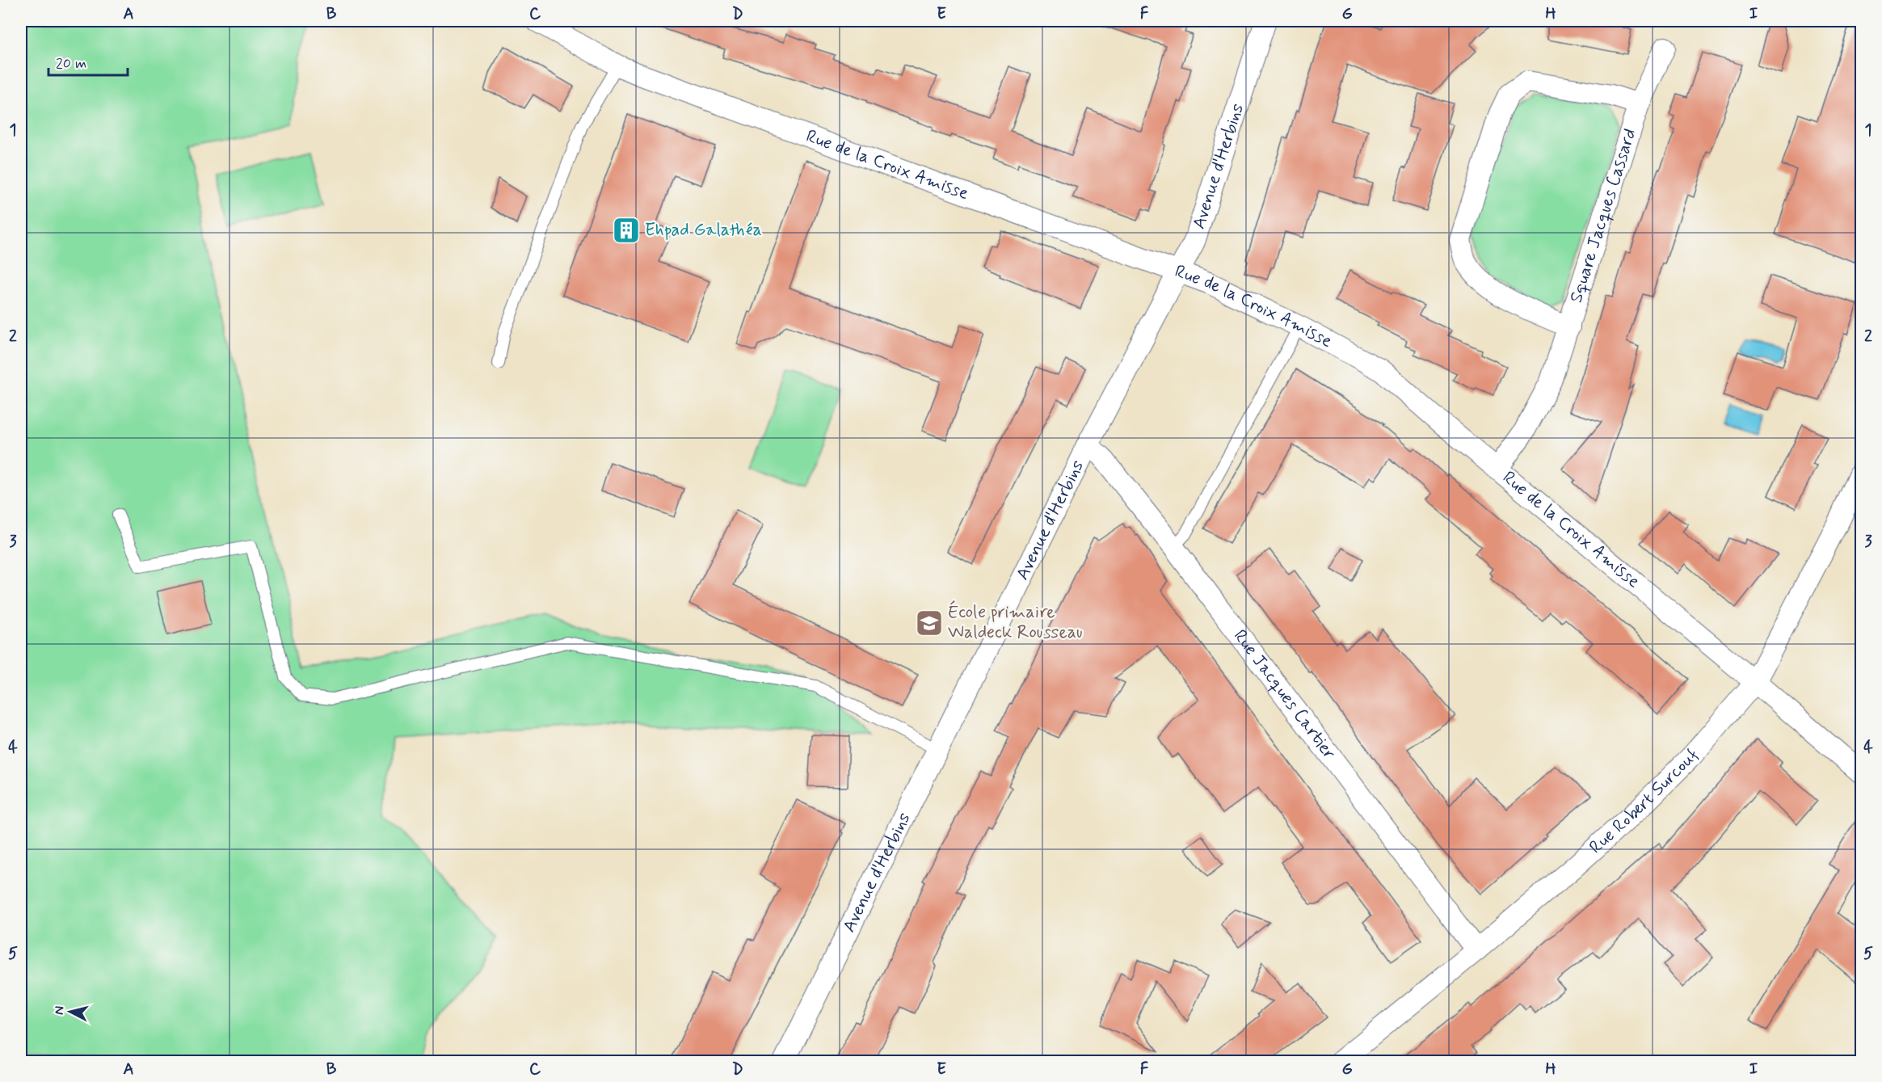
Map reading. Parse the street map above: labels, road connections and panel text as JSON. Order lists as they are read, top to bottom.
{
  "streets": {
    "street": [
      "Rue de la Croix Amisse",
      "Avenue d'Herbins",
      "Square Jacques Cassard",
      "Rue Jacques Cartier",
      "Rue Robert Surcouf"
    ]
  },
  "crossings": [
    ["Rue de la Croix Amisse", "Avenue d'Herbins"],
    ["Rue de la Croix Amisse", "Square Jacques Cassard"],
    ["Rue de la Croix Amisse", "Rue Robert Surcouf"],
    ["Avenue d'Herbins", "Rue Jacques Cartier"],
    ["Rue Jacques Cartier", "Rue Robert Surcouf"]
  ],
  "places": {
    "building": ["Ehpad Galathéa"],
    "school or university": ["École primaire Waldeck Rousseau"]
  },
  "scale_bar": "20 m",
  "north": "left",
  "grid": {
    "columns": [
      "A",
      "B",
      "C",
      "D",
      "E",
      "F",
      "G",
      "H",
      "I"
    ],
    "rows": [
      "1",
      "2",
      "3",
      "4",
      "5"
    ]
  }
}
